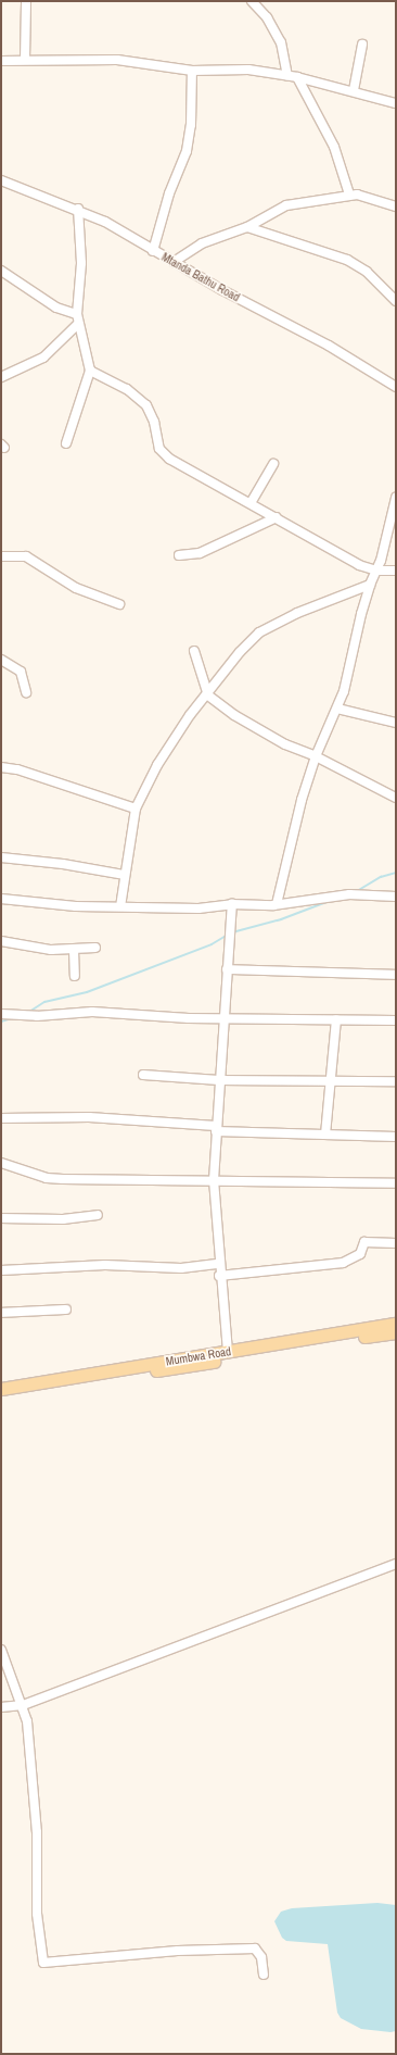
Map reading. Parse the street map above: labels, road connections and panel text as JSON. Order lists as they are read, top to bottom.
{
  "streets": {
    "main road": ["Mumbwa Road"],
    "street": ["Mtanda Bathu Road"]
  }
}
